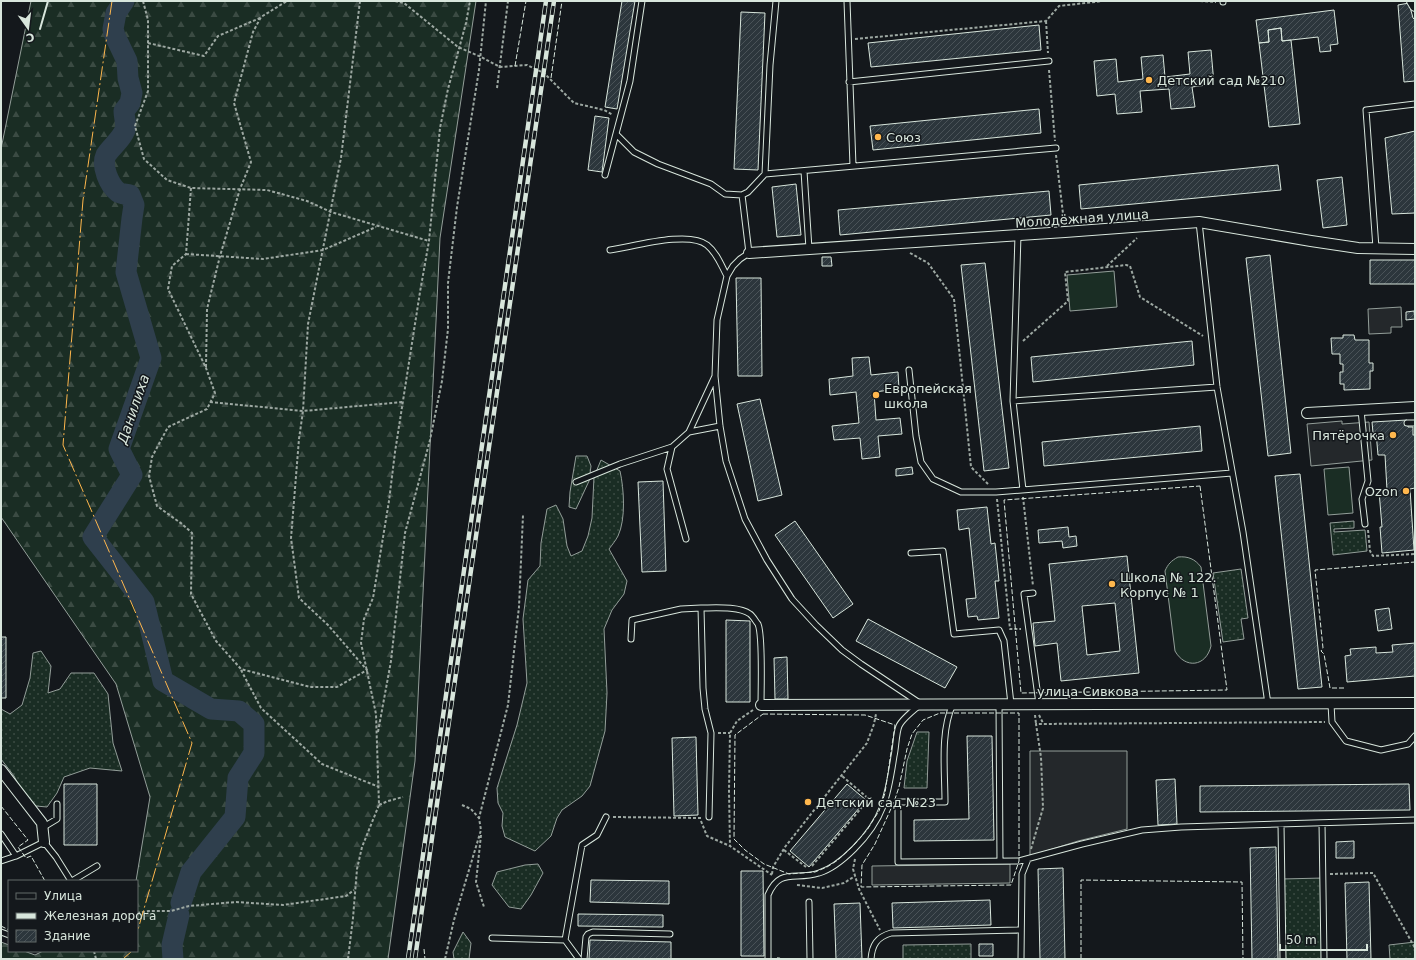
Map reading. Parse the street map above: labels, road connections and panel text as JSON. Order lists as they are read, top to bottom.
{
  "streets": {
    "street": ["Молодёжная улица", "улица Сивкова"]
  },
  "water": ["Данилиха"],
  "places": [
    "Детский сад №210",
    "Союз",
    "Европейская школа",
    "Пятёрочка",
    "Ozon",
    "Школа № 122. Корпус № 1",
    "Детский сад №23"
  ],
  "legend": ["Улица", "Железная дорога", "Здание"],
  "scale_bar": "50 m",
  "north": "bottom"
}
